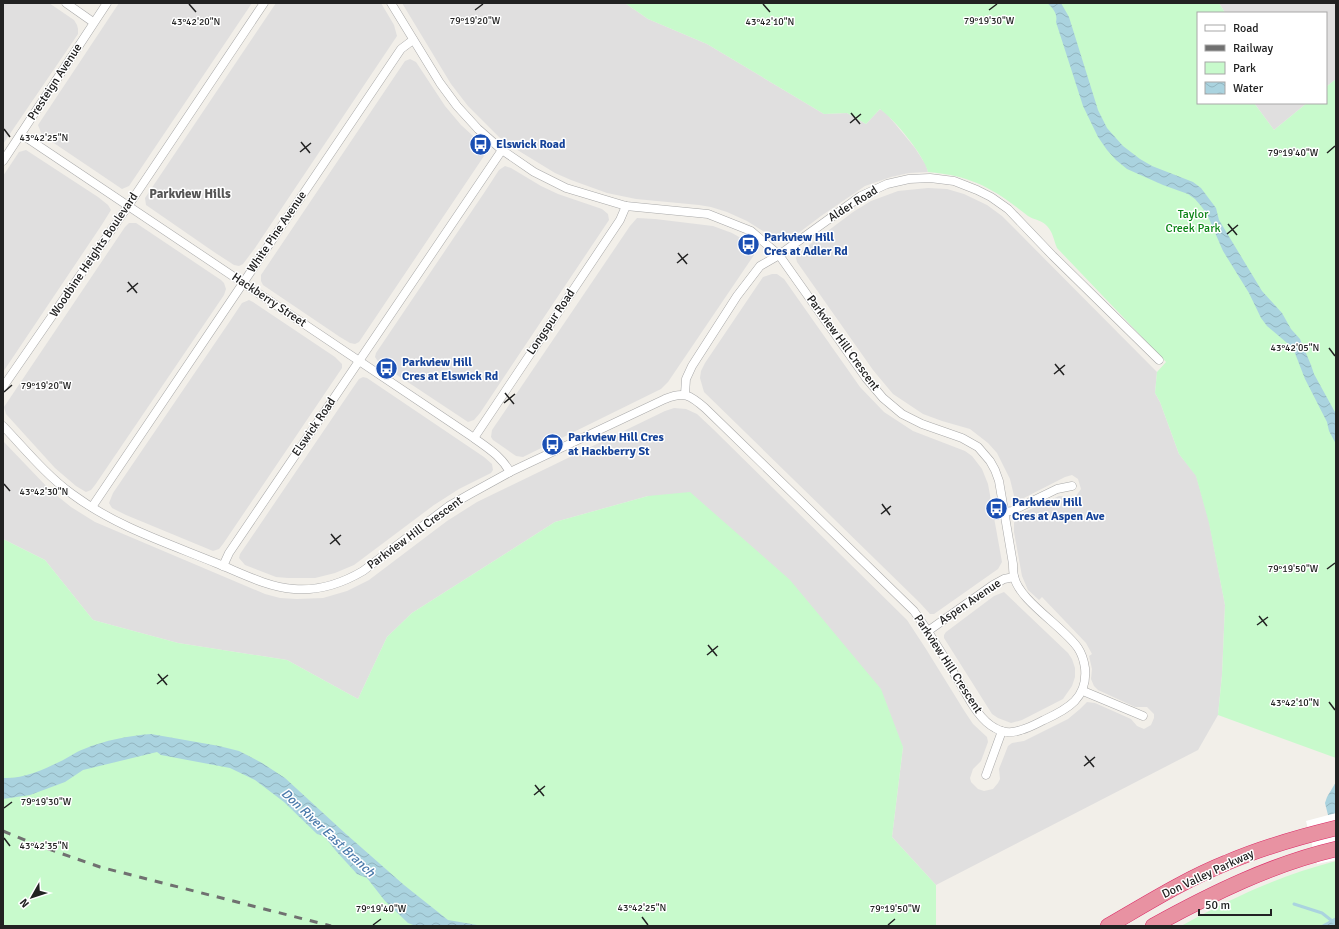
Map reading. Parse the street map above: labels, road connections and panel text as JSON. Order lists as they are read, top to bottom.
{
  "streets": {
    "highway": ["Don Valley Parkway"],
    "street": [
      "Presteign Avenue",
      "Alder Road",
      "White Pine Avenue",
      "Woodbine Heights Boulevard",
      "Hackberry Street",
      "Longspur Road",
      "Parkview Hill Crescent",
      "Elswick Road",
      "Aspen Avenue"
    ]
  },
  "crossings": [
    ["Presteign Avenue", "Hackberry Street"],
    ["Alder Road", "Parkview Hill Crescent"],
    ["White Pine Avenue", "Hackberry Street"],
    ["White Pine Avenue", "Parkview Hill Crescent"],
    ["Woodbine Heights Boulevard", "Hackberry Street"],
    ["Hackberry Street", "Longspur Road"],
    ["Hackberry Street", "Parkview Hill Crescent"],
    ["Hackberry Street", "Elswick Road"],
    ["Longspur Road", "Parkview Hill Crescent"],
    ["Parkview Hill Crescent", "Elswick Road"],
    ["Parkview Hill Crescent", "Aspen Avenue"]
  ],
  "districts": ["Parkview Hills"],
  "water": ["Don River East Branch"],
  "parks": ["Taylor Creek Park"],
  "places": {
    "bus stop": [
      "Elswick Road",
      "Parkview Hill Cres at Adler Rd",
      "Parkview Hill Cres at Elswick Rd",
      "Parkview Hill Cres at Hackberry St",
      "Parkview Hill Cres at Aspen Ave"
    ]
  },
  "legend": [
    "Road",
    "Railway",
    "Park",
    "Water"
  ],
  "scale_bar": "50 m",
  "north": "bottom left",
  "coordinates": [
    "79°19'20\"W",
    "79°19'30\"W",
    "43°42'20\"N",
    "43°42'10\"N",
    "43°42'25\"N",
    "79°19'40\"W",
    "43°42'05\"N",
    "43°42'30\"N",
    "79°19'50\"W",
    "43°42'35\"N"
  ]
}
